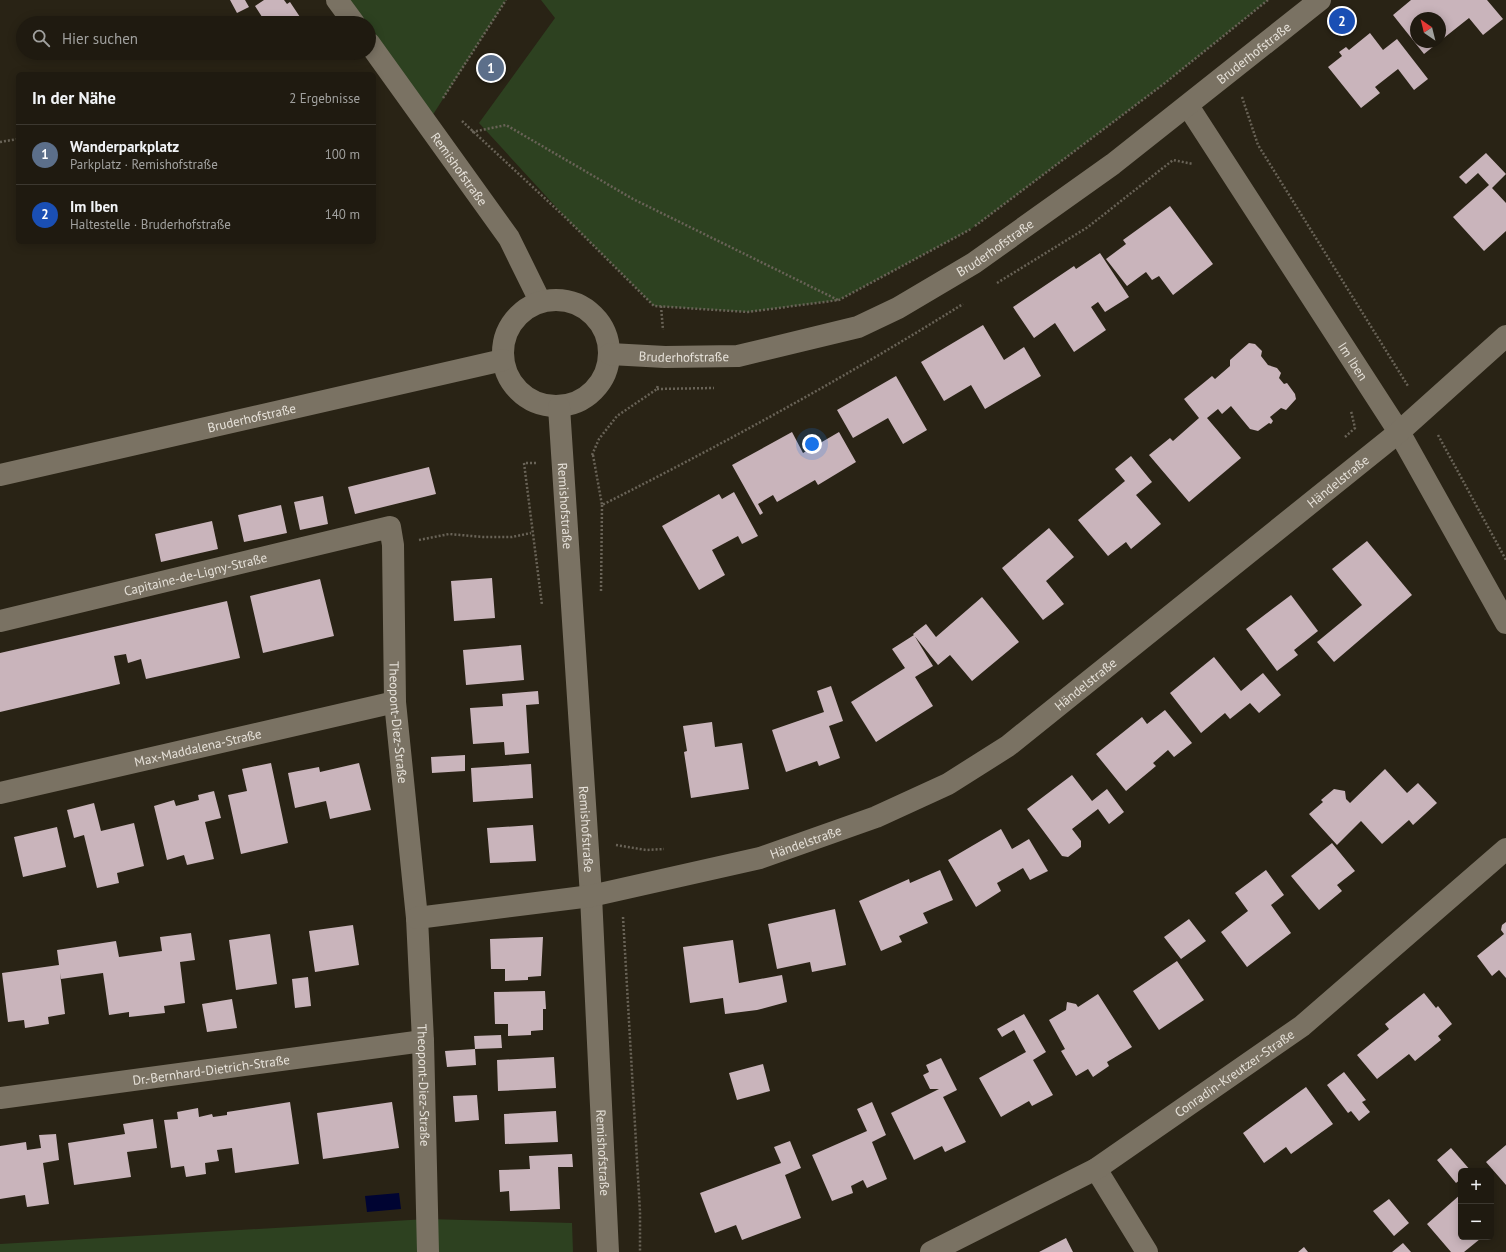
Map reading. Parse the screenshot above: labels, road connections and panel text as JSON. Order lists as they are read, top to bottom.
{
  "streets": {
    "street": [
      "Bruderhofstraße",
      "Remishofstraße",
      "Im Iben",
      "Händelstraße",
      "Capitaine-de-Ligny-Straße",
      "Theopont-Diez-Straße",
      "Max-Maddalena-Straße",
      "Dr.-Bernhard-Dietrich-Straße",
      "Conradin-Kreutzer-Straße"
    ]
  },
  "crossings": [
    ["Bruderhofstraße", "Remishofstraße"],
    ["Bruderhofstraße", "Im Iben"],
    ["Remishofstraße", "Händelstraße"],
    ["Im Iben", "Händelstraße"],
    ["Capitaine-de-Ligny-Straße", "Theopont-Diez-Straße"],
    ["Theopont-Diez-Straße", "Max-Maddalena-Straße"],
    ["Theopont-Diez-Straße", "Dr.-Bernhard-Dietrich-Straße"]
  ],
  "north": "top left",
  "page": {
    "pins": ["2", "1"],
    "search": "Hier suchen",
    "heading": ["In der Nähe", "2 Ergebnisse"],
    "list": [
      {
        "mark": "1",
        "name": "Wanderparkplatz",
        "note": "Parkplatz · Remishofstraße",
        "value": "100 m"
      },
      {
        "mark": "2",
        "name": "Im Iben",
        "note": "Haltestelle · Bruderhofstraße",
        "value": "140 m"
      }
    ],
    "map_buttons": ["+", "−"]
  }
}
